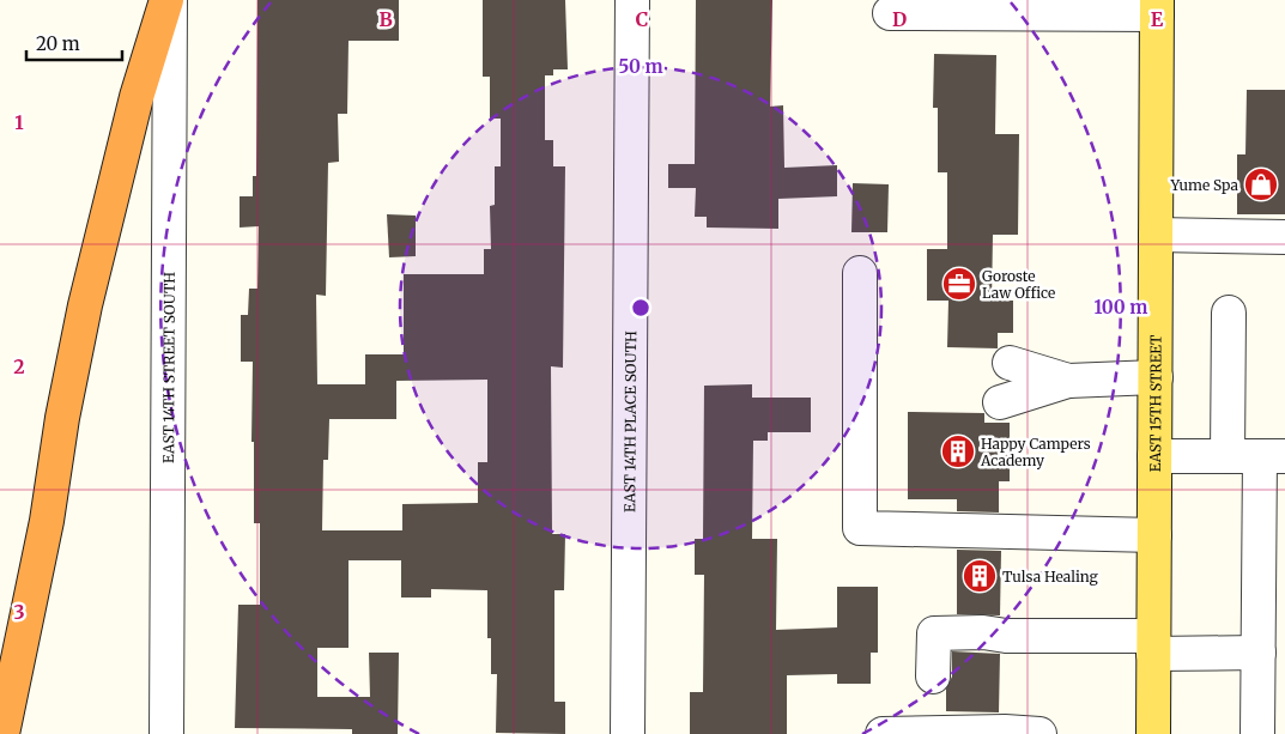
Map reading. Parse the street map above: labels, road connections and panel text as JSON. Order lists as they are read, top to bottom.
{
  "streets": {
    "main road": ["EAST 15TH STREET"],
    "street": ["EAST 14TH STREET SOUTH", "EAST 14TH PLACE SOUTH"]
  },
  "places": {
    "shop": ["Yume Spa"],
    "office": ["Goroste Law Office"],
    "building": ["Happy Campers Academy", "Tulsa Healing"]
  },
  "scale_bar": "20 m",
  "grid": {
    "columns": [
      "B",
      "C",
      "D",
      "E"
    ],
    "rows": ["1", "2", "3"]
  },
  "rings": ["50 m", "100 m"]
}
